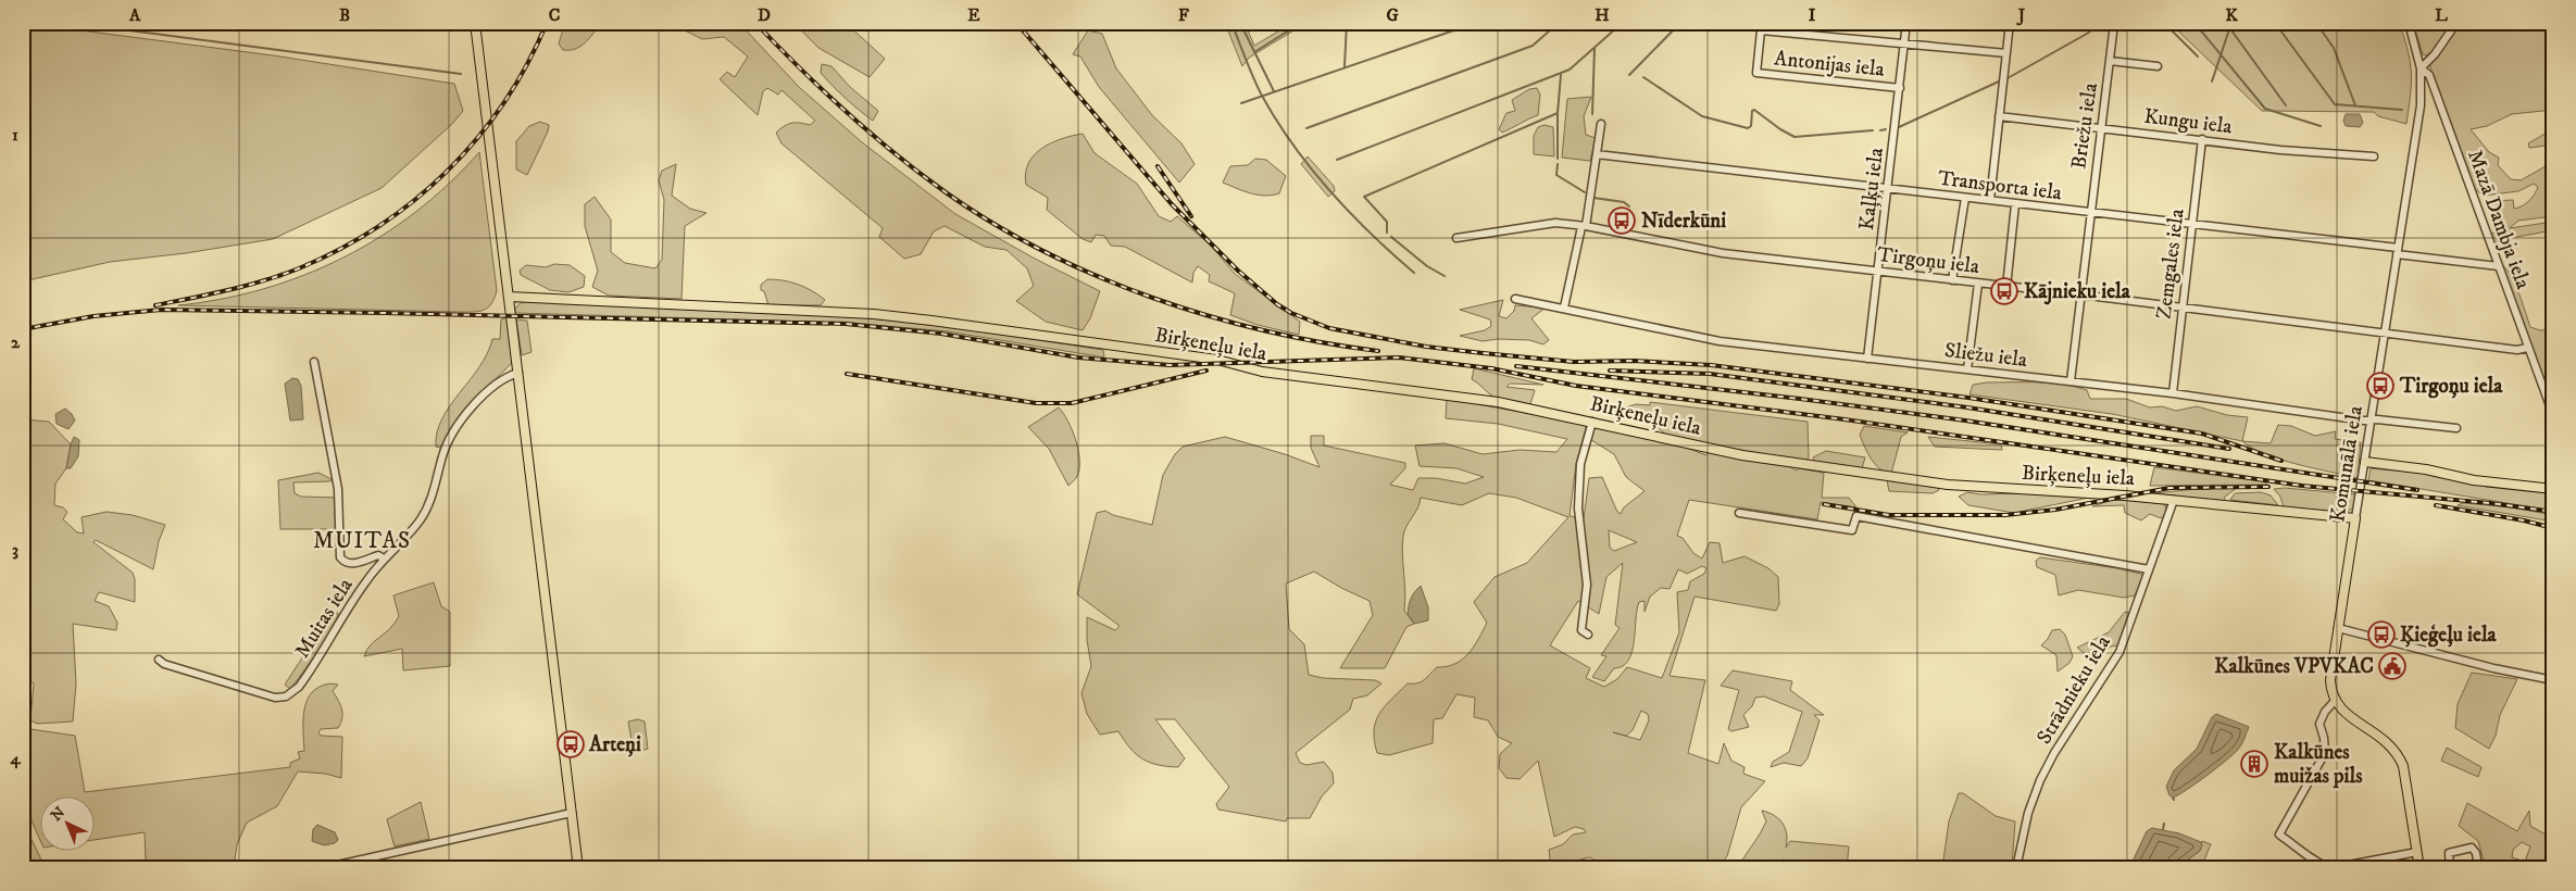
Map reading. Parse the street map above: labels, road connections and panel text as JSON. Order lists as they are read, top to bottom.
{
  "streets": {
    "main road": ["Birķeneļu iela", "Komunālā iela"],
    "street": [
      "Antonijas iela",
      "Kungu iela",
      "Briežu iela",
      "Transporta iela",
      "Kaļķu iela",
      "Mazā Dambja iela",
      "Tirgoņu iela",
      "Zemgales iela",
      "Sliežu iela",
      "Muitas iela",
      "Strādnieku iela"
    ]
  },
  "crossings": [
    ["Antonijas iela", "Kaļķu iela"],
    ["Kungu iela", "Briežu iela"],
    ["Kungu iela", "Zemgales iela"],
    ["Briežu iela", "Transporta iela"],
    ["Briežu iela", "Tirgoņu iela"],
    ["Briežu iela", "Sliežu iela"],
    ["Transporta iela", "Kaļķu iela"],
    ["Transporta iela", "Mazā Dambja iela"],
    ["Transporta iela", "Zemgales iela"],
    ["Transporta iela", "Komunālā iela"],
    ["Kaļķu iela", "Tirgoņu iela"],
    ["Kaļķu iela", "Sliežu iela"],
    ["Mazā Dambja iela", "Tirgoņu iela"],
    ["Mazā Dambja iela", "Komunālā iela"],
    ["Tirgoņu iela", "Zemgales iela"],
    ["Tirgoņu iela", "Komunālā iela"],
    ["Zemgales iela", "Sliežu iela"],
    ["Birķeneļu iela", "Komunālā iela"],
    ["Birķeneļu iela", "Strādnieku iela"],
    ["Sliežu iela", "Komunālā iela"]
  ],
  "districts": ["MUITAS"],
  "places": {
    "bus stop": [
      "Nīderkūni",
      "Kājnieku iela",
      "Tirgoņu iela",
      "Ķieģeļu iela",
      "Arteņi"
    ],
    "public building": ["Kalkūnes VPVKAC"],
    "building": ["Kalkūnes muižas pils"]
  },
  "north": "top left",
  "grid": {
    "columns": [
      "A",
      "B",
      "C",
      "D",
      "E",
      "F",
      "G",
      "H",
      "I",
      "J",
      "K",
      "L"
    ],
    "rows": [
      "1",
      "2",
      "3",
      "4"
    ]
  }
}
